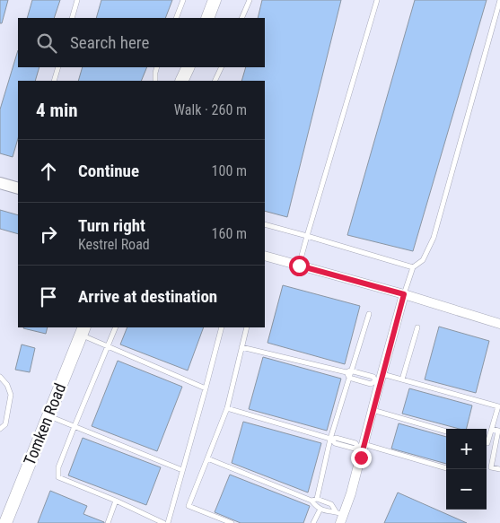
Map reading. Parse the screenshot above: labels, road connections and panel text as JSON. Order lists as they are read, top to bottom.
{
  "streets": {
    "main road": ["Tomken Road"]
  },
  "page": {
    "search": "Search here",
    "heading": ["4 min", "Walk · 260 m"],
    "list": [
      ["Continue", "100 m"],
      ["Turn right", "Kestrel Road", "160 m"],
      "Arrive at destination"
    ],
    "map_buttons": ["+", "−"]
  }
}
